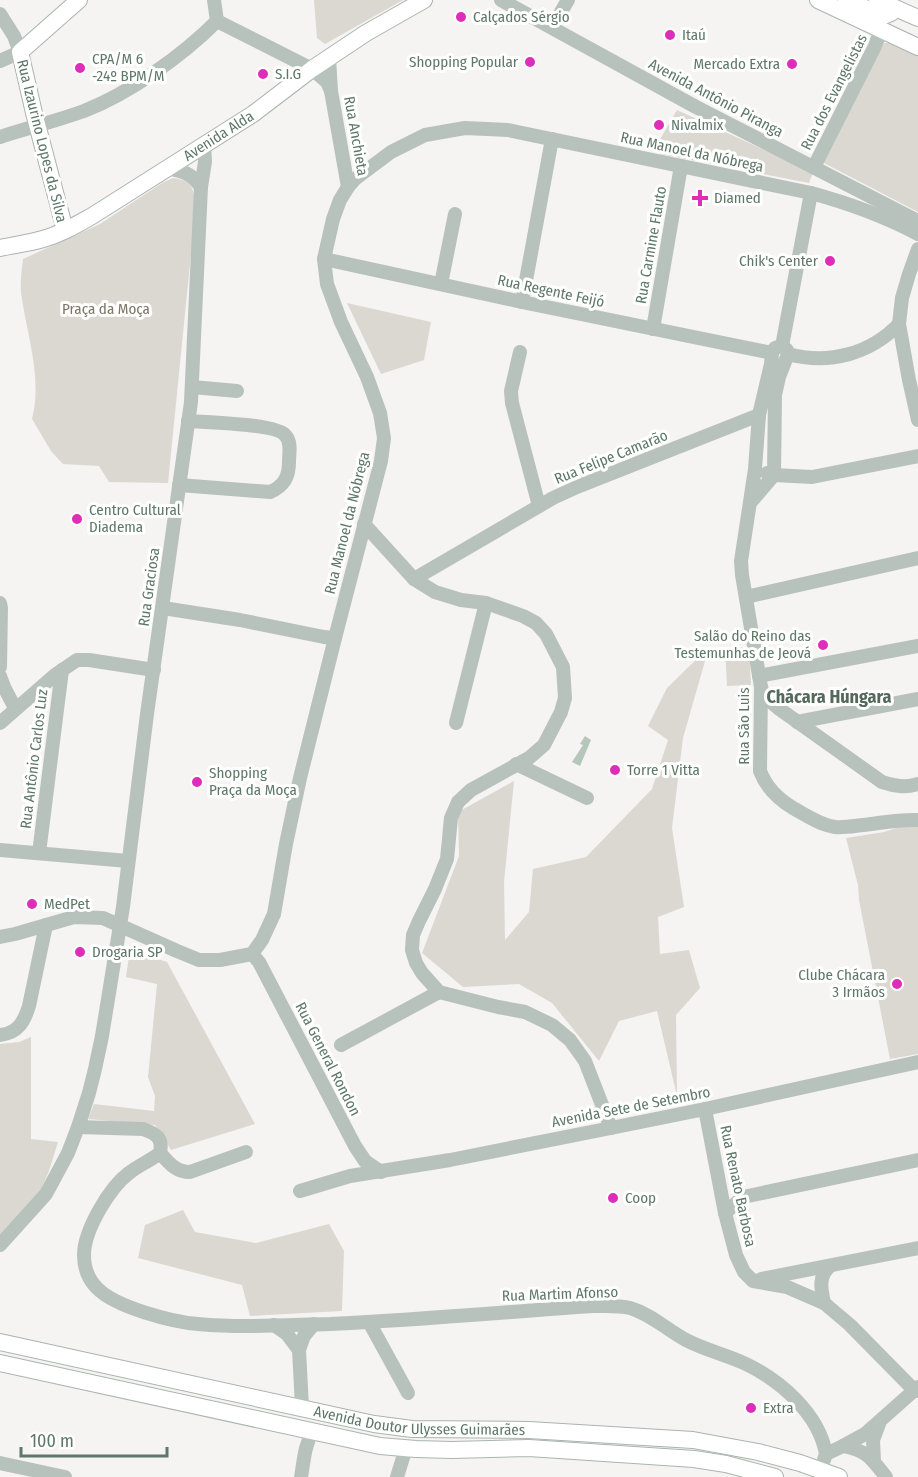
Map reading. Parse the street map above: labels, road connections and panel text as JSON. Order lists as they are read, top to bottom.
{
  "streets": {
    "main road": ["Avenida Alda", "Rua Izaurino Lopes da Silva", "Avenida Doutor Ulysses Guimarães"],
    "street": [
      "Rua dos Evangelistas",
      "Avenida Antônio Piranga",
      "Rua Anchieta",
      "Rua Manoel da Nóbrega",
      "Rua Carmine Flauto",
      "Rua Regente Feijó",
      "Rua Felipe Camarão",
      "Rua Graciosa",
      "Rua São Luis",
      "Rua Antônio Carlos Luz",
      "Rua General Rondon",
      "Avenida Sete de Setembro",
      "Rua Renato Barbosa",
      "Rua Martim Afonso"
    ]
  },
  "crossings": [
    ["Rua dos Evangelistas", "Avenida Antônio Piranga"],
    ["Avenida Alda", "Rua Anchieta"],
    ["Avenida Alda", "Rua Izaurino Lopes da Silva"],
    ["Avenida Alda", "Rua Graciosa"],
    ["Rua Anchieta", "Rua Manoel da Nóbrega"],
    ["Rua Manoel da Nóbrega", "Rua Carmine Flauto"],
    ["Rua Manoel da Nóbrega", "Rua Regente Feijó"],
    ["Rua Manoel da Nóbrega", "Rua General Rondon"],
    ["Rua Carmine Flauto", "Rua Regente Feijó"],
    ["Rua Felipe Camarão", "Rua São Luis"],
    ["Rua General Rondon", "Avenida Sete de Setembro"],
    ["Avenida Sete de Setembro", "Rua Renato Barbosa"]
  ],
  "districts": ["Chácara Húngara"],
  "parks": ["Praça da Moça"],
  "places": {
    "other": [
      "Calçados Sérgio",
      "Itaú",
      "Shopping Popular",
      "Mercado Extra",
      "CPA/M 6 -24º BPM/M",
      "S.I.G",
      "Nivalmix",
      "Chik's Center",
      "Centro Cultural Diadema",
      "Salão do Reino das Testemunhas de Jeová",
      "Torre 1 Vitta",
      "Shopping Praça da Moça",
      "MedPet",
      "Drogaria SP",
      "Clube Chácara 3 Irmãos",
      "Coop",
      "Extra"
    ],
    "health": ["Diamed"]
  },
  "scale_bar": "100 m"
}
